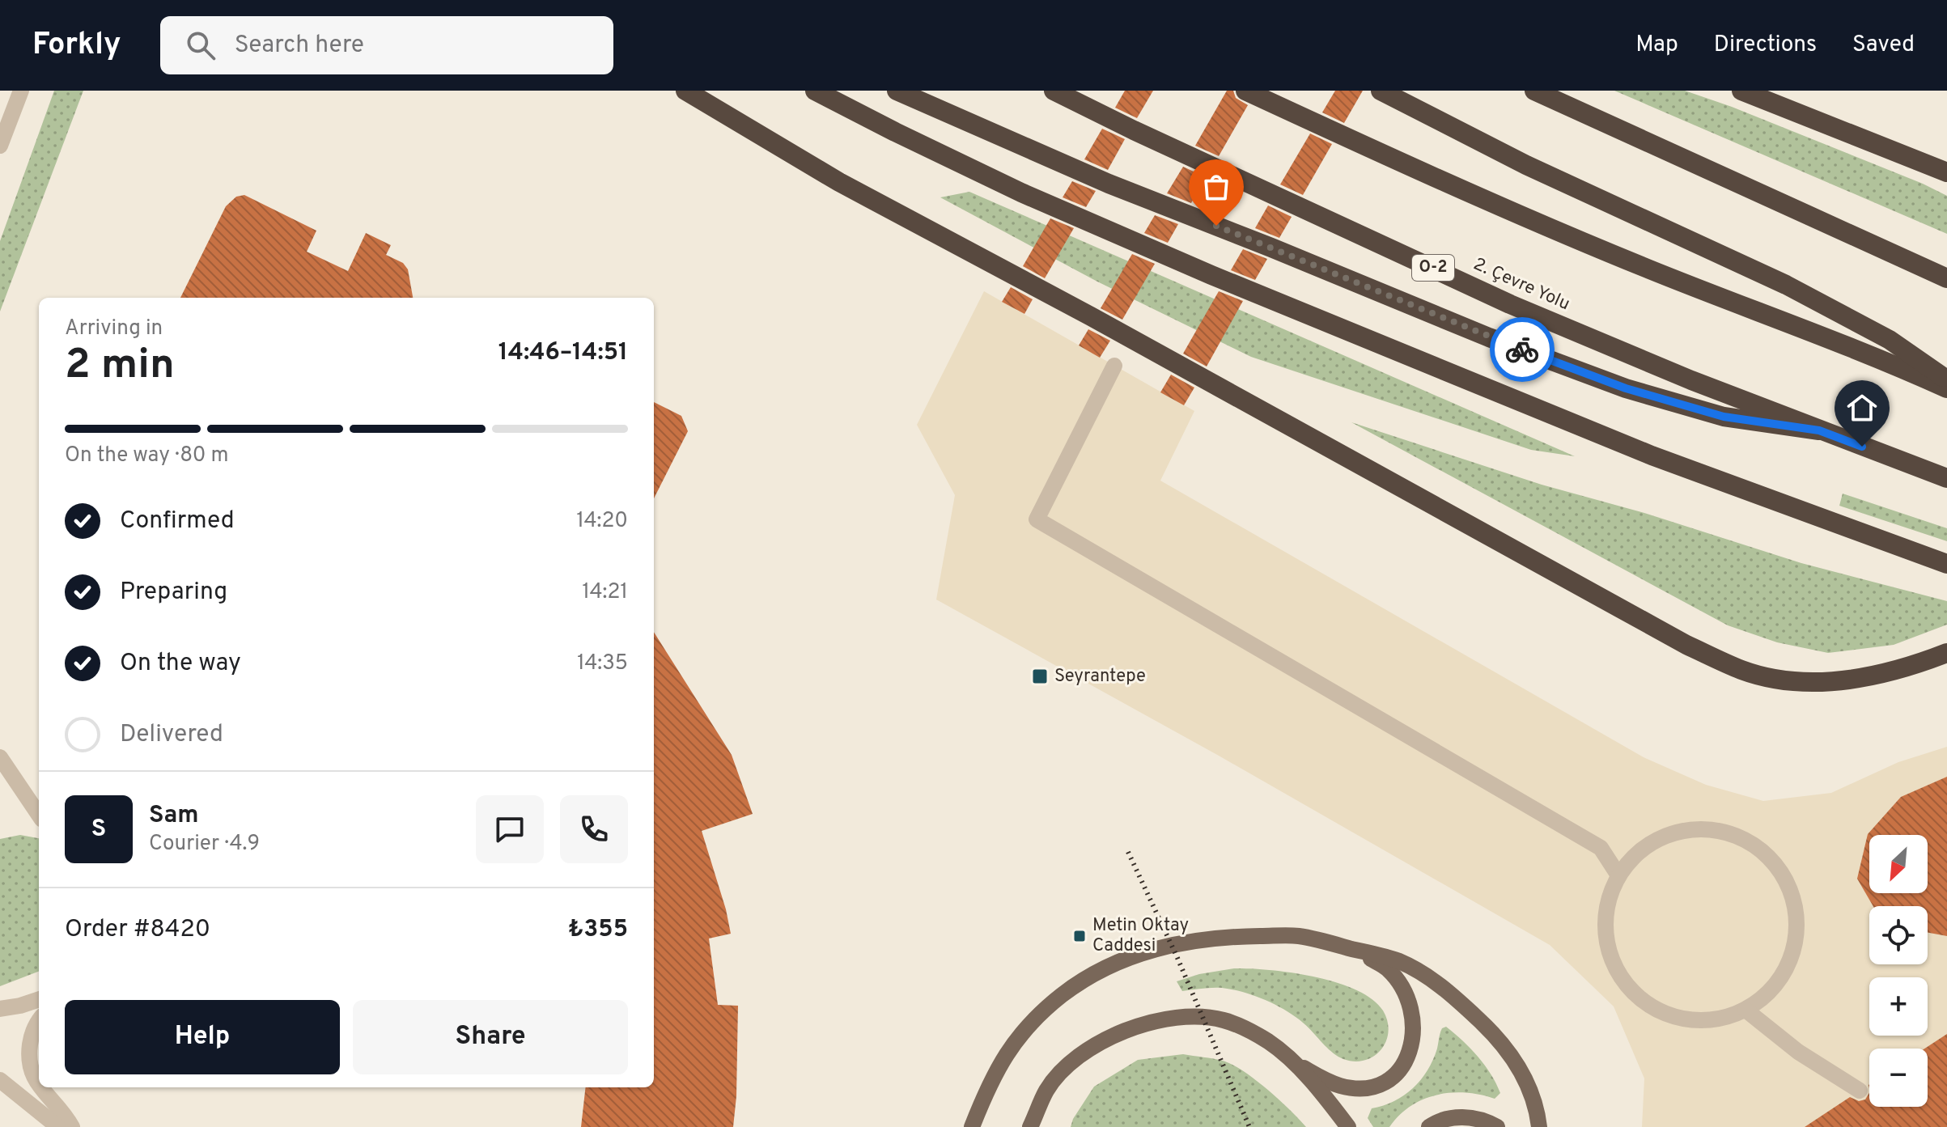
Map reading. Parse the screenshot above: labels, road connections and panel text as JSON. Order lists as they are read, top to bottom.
{
  "streets": {
    "highway": ["O-2", "2. Çevre Yolu"]
  },
  "places": {
    "transit": ["Seyrantepe", "Metin Oktay Caddesi"]
  },
  "north": "bottom left",
  "page": {
    "header": "Forkly",
    "search": "Search here",
    "nav": ["Map", "Directions", "Saved"],
    "heading": ["2 min", "Arriving in", "14:46–14:51"],
    "panel": [
      "Sam",
      "Courier · 4.9",
      "Order #8420",
      "₺355"
    ],
    "bar": "On the way · 80 m",
    "list": [
      ["Confirmed", "14:20"],
      ["Preparing", "14:21"],
      ["On the way", "14:35"],
      "Delivered"
    ],
    "round": "S",
    "map_buttons": ["+", "−"],
    "buttons": ["Help", "Share"]
  }
}
